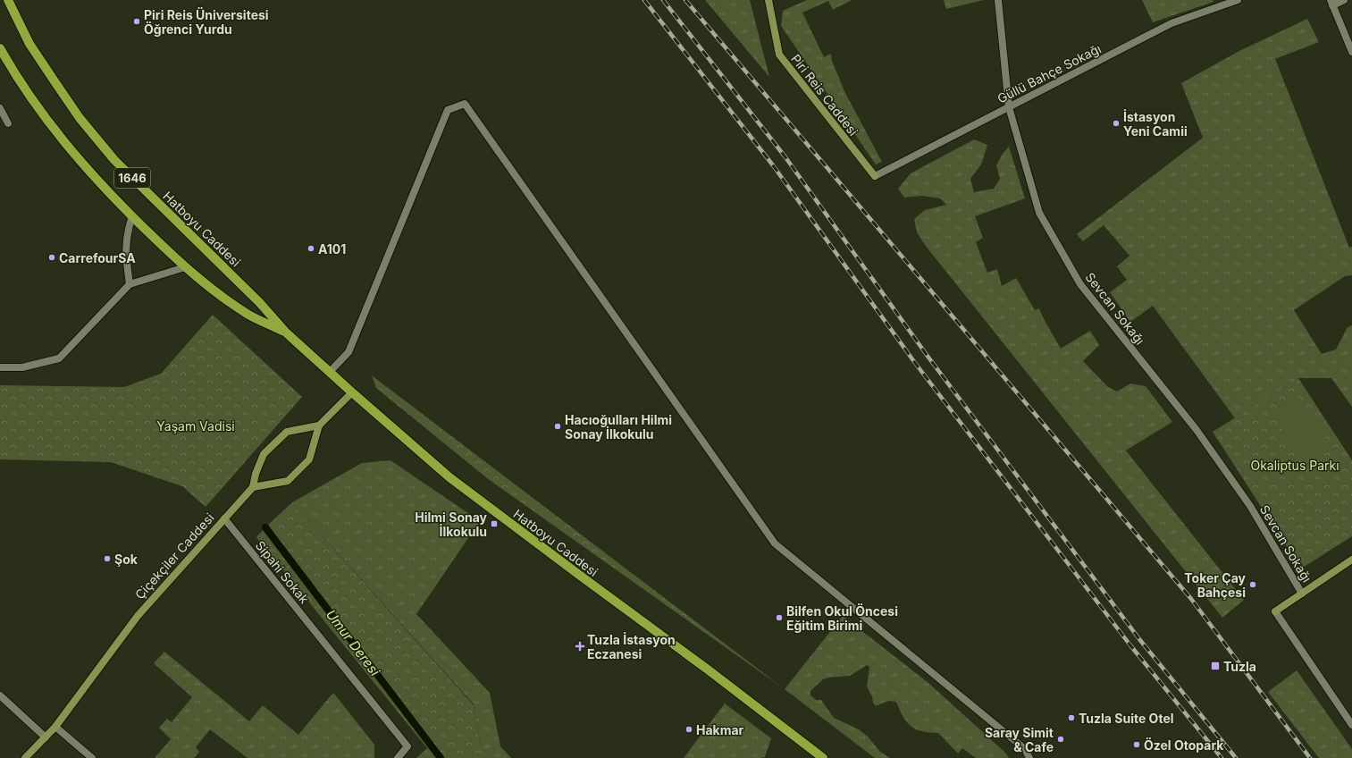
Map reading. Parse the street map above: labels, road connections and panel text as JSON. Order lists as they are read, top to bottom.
{
  "streets": {
    "main road": ["1646", "Hatboyu Caddesi"],
    "street": [
      "Güllü Bahçe Sokağı",
      "Piri Reis Caddesi",
      "Sevcan Sokağı",
      "Çiçekçiler Caddesi",
      "Sipahi Sokak"
    ]
  },
  "crossings": [
    ["Güllü Bahçe Sokağı", "Piri Reis Caddesi"],
    ["Güllü Bahçe Sokağı", "Sevcan Sokağı"],
    ["Çiçekçiler Caddesi", "Sipahi Sokak"]
  ],
  "water": ["Umur Deresi"],
  "parks": ["Yaşam Vadisi", "Okaliptus Parkı"],
  "places": {
    "other": [
      "Piri Reis Üniversitesi Öğrenci Yurdu",
      "İstasyon Yeni Camii",
      "A101",
      "CarrefourSA",
      "Hacıoğulları Hilmi Sonay İlkokulu",
      "Şok",
      "Toker Çay Bahçesi",
      "Bilfen Okul Öncesi Eğitim Birimi",
      "Tuzla Suite Otel",
      "Hakmar",
      "Saray Simit & Cafe",
      "Özel Otopark"
    ],
    "transit": ["Hilmi Sonay İlkokulu", "Tuzla"],
    "health": ["Tuzla İstasyon Eczanesi"]
  }
}
